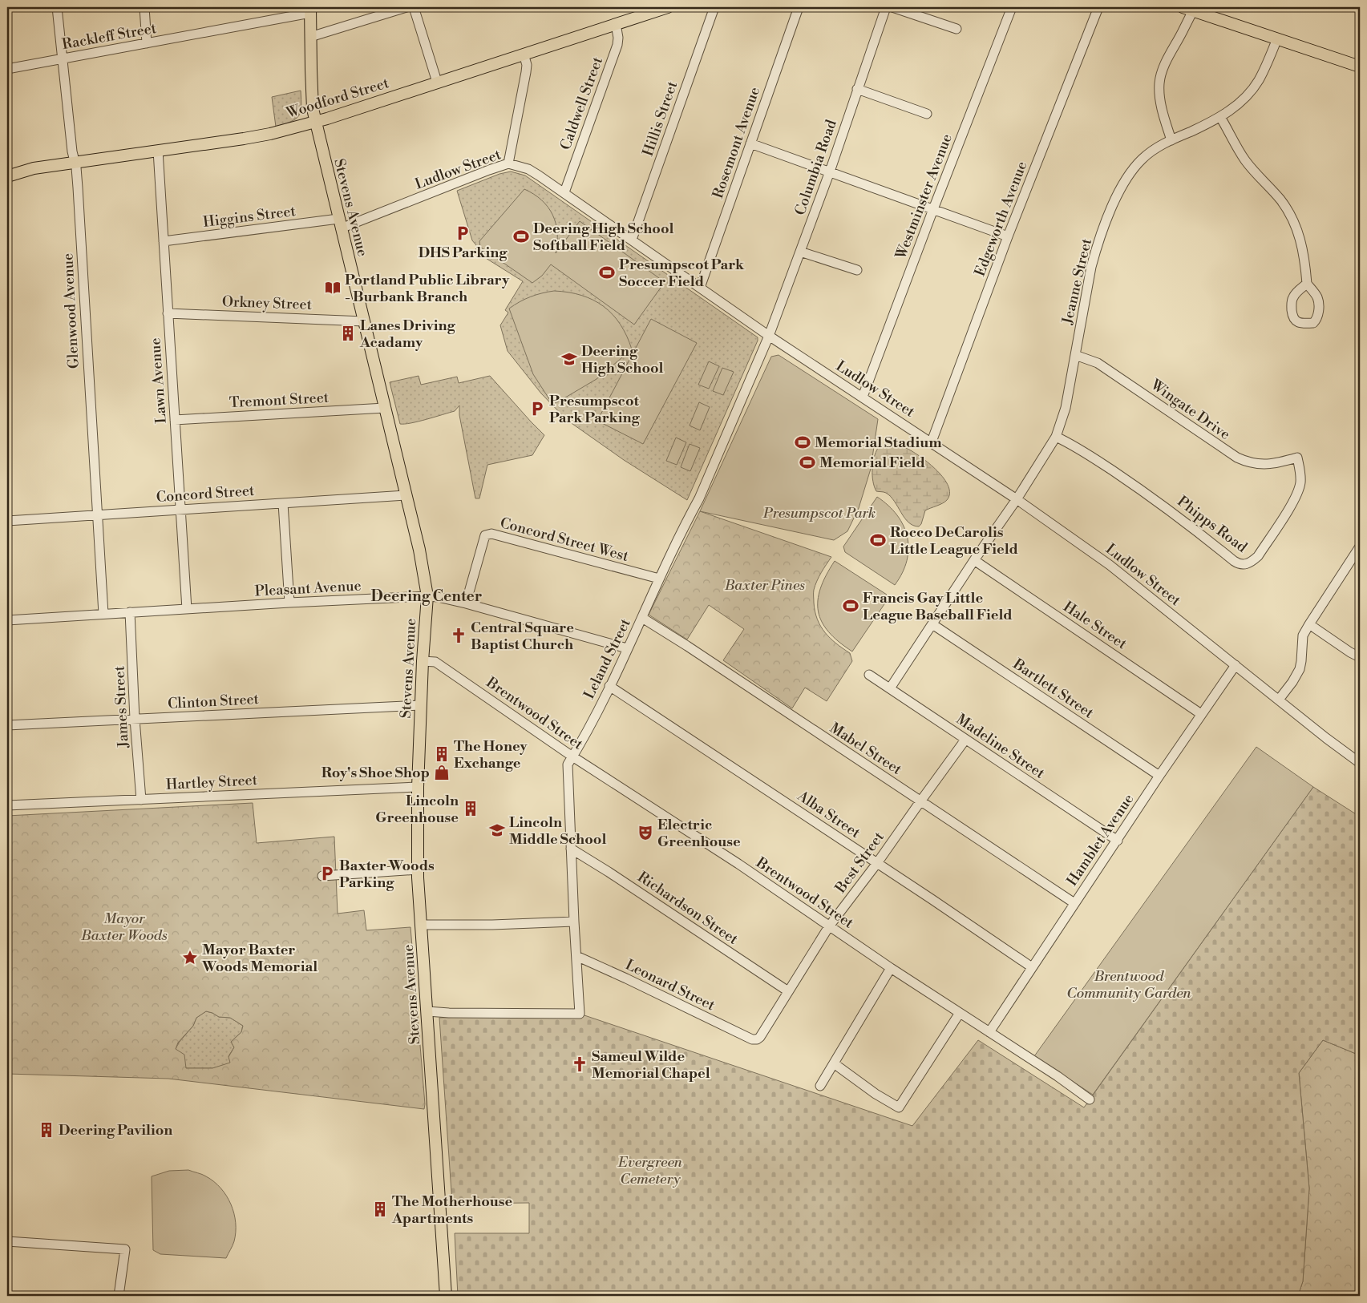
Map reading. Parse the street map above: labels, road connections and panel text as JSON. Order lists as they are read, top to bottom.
{
  "streets": {
    "main road": ["Woodford Street", "Stevens Avenue"],
    "street": [
      "Rackleff Street",
      "Caldwell Street",
      "Hillis Street",
      "Rosemont Avenue",
      "Columbia Road",
      "Ludlow Street",
      "Westminster Avenue",
      "Higgins Street",
      "Edgeworth Avenue",
      "Jeanne Street",
      "Orkney Street",
      "Glenwood Avenue",
      "Lawn Avenue",
      "Tremont Street",
      "Wingate Drive",
      "Concord Street",
      "Phipps Road",
      "Concord Street West",
      "Pleasant Avenue",
      "Hale Street",
      "Leland Street",
      "Bartlett Street",
      "Clinton Street",
      "James Street",
      "Brentwood Street",
      "Madeline Street",
      "Mabel Street",
      "Hartley Street",
      "Alba Street",
      "Hamblet Avenue",
      "Best Street",
      "Richardson Street",
      "Leonard Street"
    ]
  },
  "crossings": [
    ["Rackleff Street", "Stevens Avenue"],
    ["Rackleff Street", "Glenwood Avenue"],
    ["Woodford Street", "Caldwell Street"],
    ["Woodford Street", "Stevens Avenue"],
    ["Woodford Street", "Glenwood Avenue"],
    ["Woodford Street", "Lawn Avenue"],
    ["Caldwell Street", "Ludlow Street"],
    ["Hillis Street", "Ludlow Street"],
    ["Rosemont Avenue", "Ludlow Street"],
    ["Columbia Road", "Ludlow Street"],
    ["Columbia Road", "Leland Street"],
    ["Ludlow Street", "Westminster Avenue"],
    ["Ludlow Street", "Stevens Avenue"],
    ["Ludlow Street", "Higgins Street"],
    ["Ludlow Street", "Edgeworth Avenue"],
    ["Ludlow Street", "Jeanne Street"],
    ["Ludlow Street", "Leland Street"],
    ["Ludlow Street", "Hamblet Avenue"],
    ["Stevens Avenue", "Higgins Street"],
    ["Stevens Avenue", "Orkney Street"],
    ["Stevens Avenue", "Tremont Street"],
    ["Stevens Avenue", "Concord Street"],
    ["Stevens Avenue", "Pleasant Avenue"],
    ["Stevens Avenue", "Leland Street"],
    ["Stevens Avenue", "Clinton Street"],
    ["Stevens Avenue", "Brentwood Street"],
    ["Stevens Avenue", "Hartley Street"],
    ["Higgins Street", "Lawn Avenue"],
    ["Jeanne Street", "Wingate Drive"],
    ["Jeanne Street", "Phipps Road"],
    ["Jeanne Street", "Hale Street"],
    ["Jeanne Street", "Bartlett Street"],
    ["Jeanne Street", "Madeline Street"],
    ["Orkney Street", "Lawn Avenue"],
    ["Glenwood Avenue", "Concord Street"],
    ["Glenwood Avenue", "Pleasant Avenue"],
    ["Lawn Avenue", "Tremont Street"],
    ["Lawn Avenue", "Concord Street"],
    ["Lawn Avenue", "Pleasant Avenue"],
    ["Wingate Drive", "Phipps Road"],
    ["Concord Street West", "Pleasant Avenue"],
    ["Concord Street West", "Leland Street"],
    ["Pleasant Avenue", "Leland Street"],
    ["Pleasant Avenue", "James Street"],
    ["Hale Street", "Hamblet Avenue"],
    ["Leland Street", "Brentwood Street"],
    ["Leland Street", "Mabel Street"],
    ["Leland Street", "Alba Street"],
    ["Leland Street", "Richardson Street"],
    ["Leland Street", "Leonard Street"],
    ["Bartlett Street", "Hamblet Avenue"],
    ["Clinton Street", "James Street"],
    ["James Street", "Hartley Street"],
    ["Brentwood Street", "Hamblet Avenue"],
    ["Brentwood Street", "Best Street"],
    ["Madeline Street", "Hamblet Avenue"],
    ["Madeline Street", "Best Street"],
    ["Mabel Street", "Hamblet Avenue"],
    ["Mabel Street", "Best Street"],
    ["Alba Street", "Hamblet Avenue"],
    ["Alba Street", "Best Street"],
    ["Best Street", "Richardson Street"],
    ["Best Street", "Leonard Street"]
  ],
  "districts": ["Deering Center"],
  "parks": [
    "Presumpscot Park",
    "Baxter Pines",
    "Mayor Baxter Woods",
    "Brentwood Community Garden",
    "Evergreen Cemetery"
  ],
  "places": {
    "parking": ["DHS Parking", "Presumpscot Park Parking", "Baxter Woods Parking"],
    "sports": [
      "Deering High School Softball Field",
      "Presumpscot Park Soccer Field",
      "Memorial Stadium",
      "Memorial Field",
      "Rocco DeCarolis Little League Field",
      "Francis Gay Little League Baseball Field"
    ],
    "library": ["Portland Public Library - Burbank Branch"],
    "building": [
      "Lanes Driving Acadamy",
      "The Honey Exchange",
      "Lincoln Greenhouse",
      "Deering Pavilion",
      "The Motherhouse Apartments"
    ],
    "school or university": ["Deering High School", "Lincoln Middle School"],
    "church": ["Central Square Baptist Church", "Sameul Wilde Memorial Chapel"],
    "shop": ["Roy's Shoe Shop"],
    "theatre": ["Electric Greenhouse"],
    "place": ["Mayor Baxter Woods Memorial"]
  }
}
